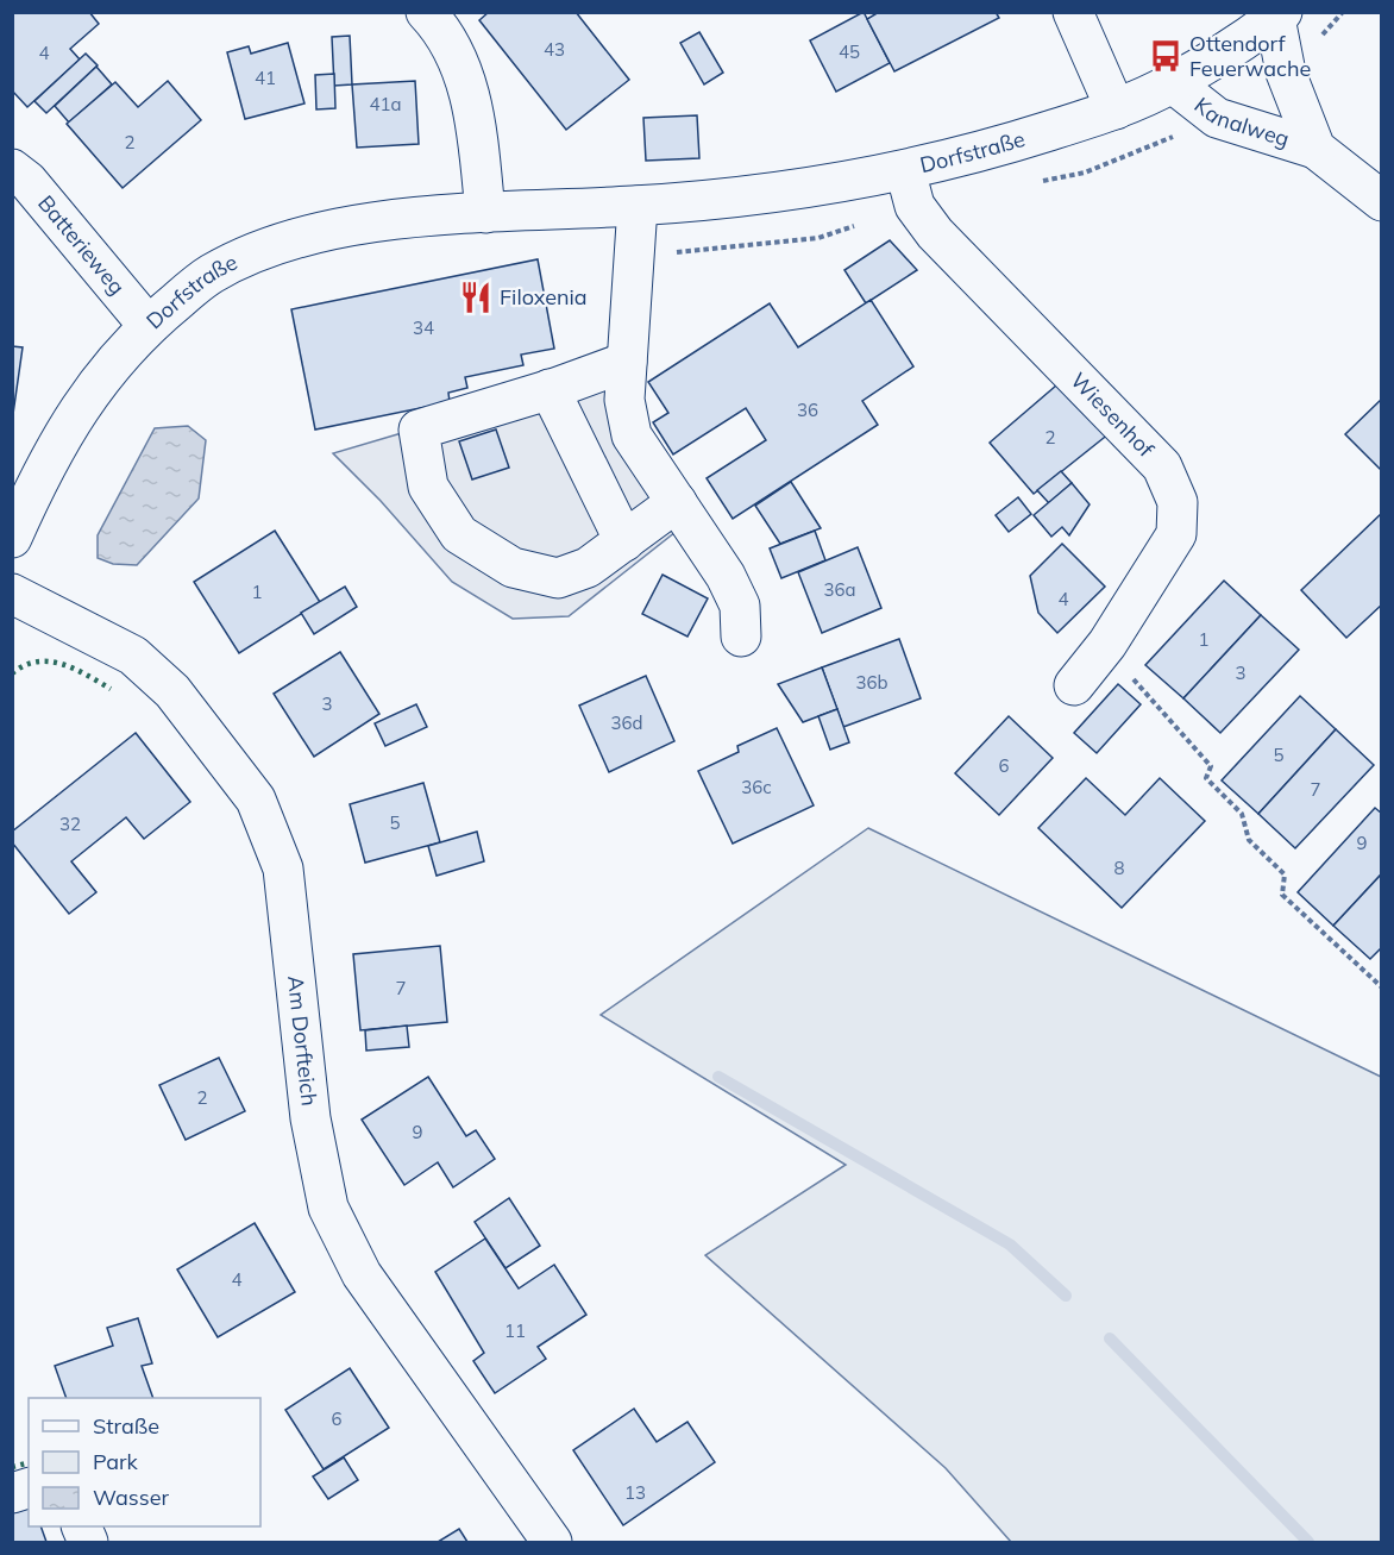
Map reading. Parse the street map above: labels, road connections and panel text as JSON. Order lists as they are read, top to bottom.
{
  "streets": {
    "street": [
      "Kanalweg",
      "Dorfstraße",
      "Batterieweg",
      "Wiesenhof",
      "Am Dorfteich"
    ]
  },
  "crossings": [
    ["Kanalweg", "Dorfstraße"],
    ["Dorfstraße", "Batterieweg"],
    ["Dorfstraße", "Wiesenhof"]
  ],
  "places": {
    "bus stop": ["Ottendorf Feuerwache"],
    "restaurant": ["Filoxenia"]
  },
  "house_numbers": [
    "43",
    "45",
    "4",
    "41",
    "41a",
    "2",
    "34",
    "36",
    "2",
    "36a",
    "1",
    "4",
    "1",
    "3",
    "36b",
    "3",
    "36d",
    "5",
    "6",
    "36c",
    "7",
    "5",
    "32",
    "9",
    "8",
    "7",
    "2",
    "9",
    "4",
    "11",
    "6",
    "13"
  ],
  "legend": ["Straße", "Park", "Wasser"]
}
